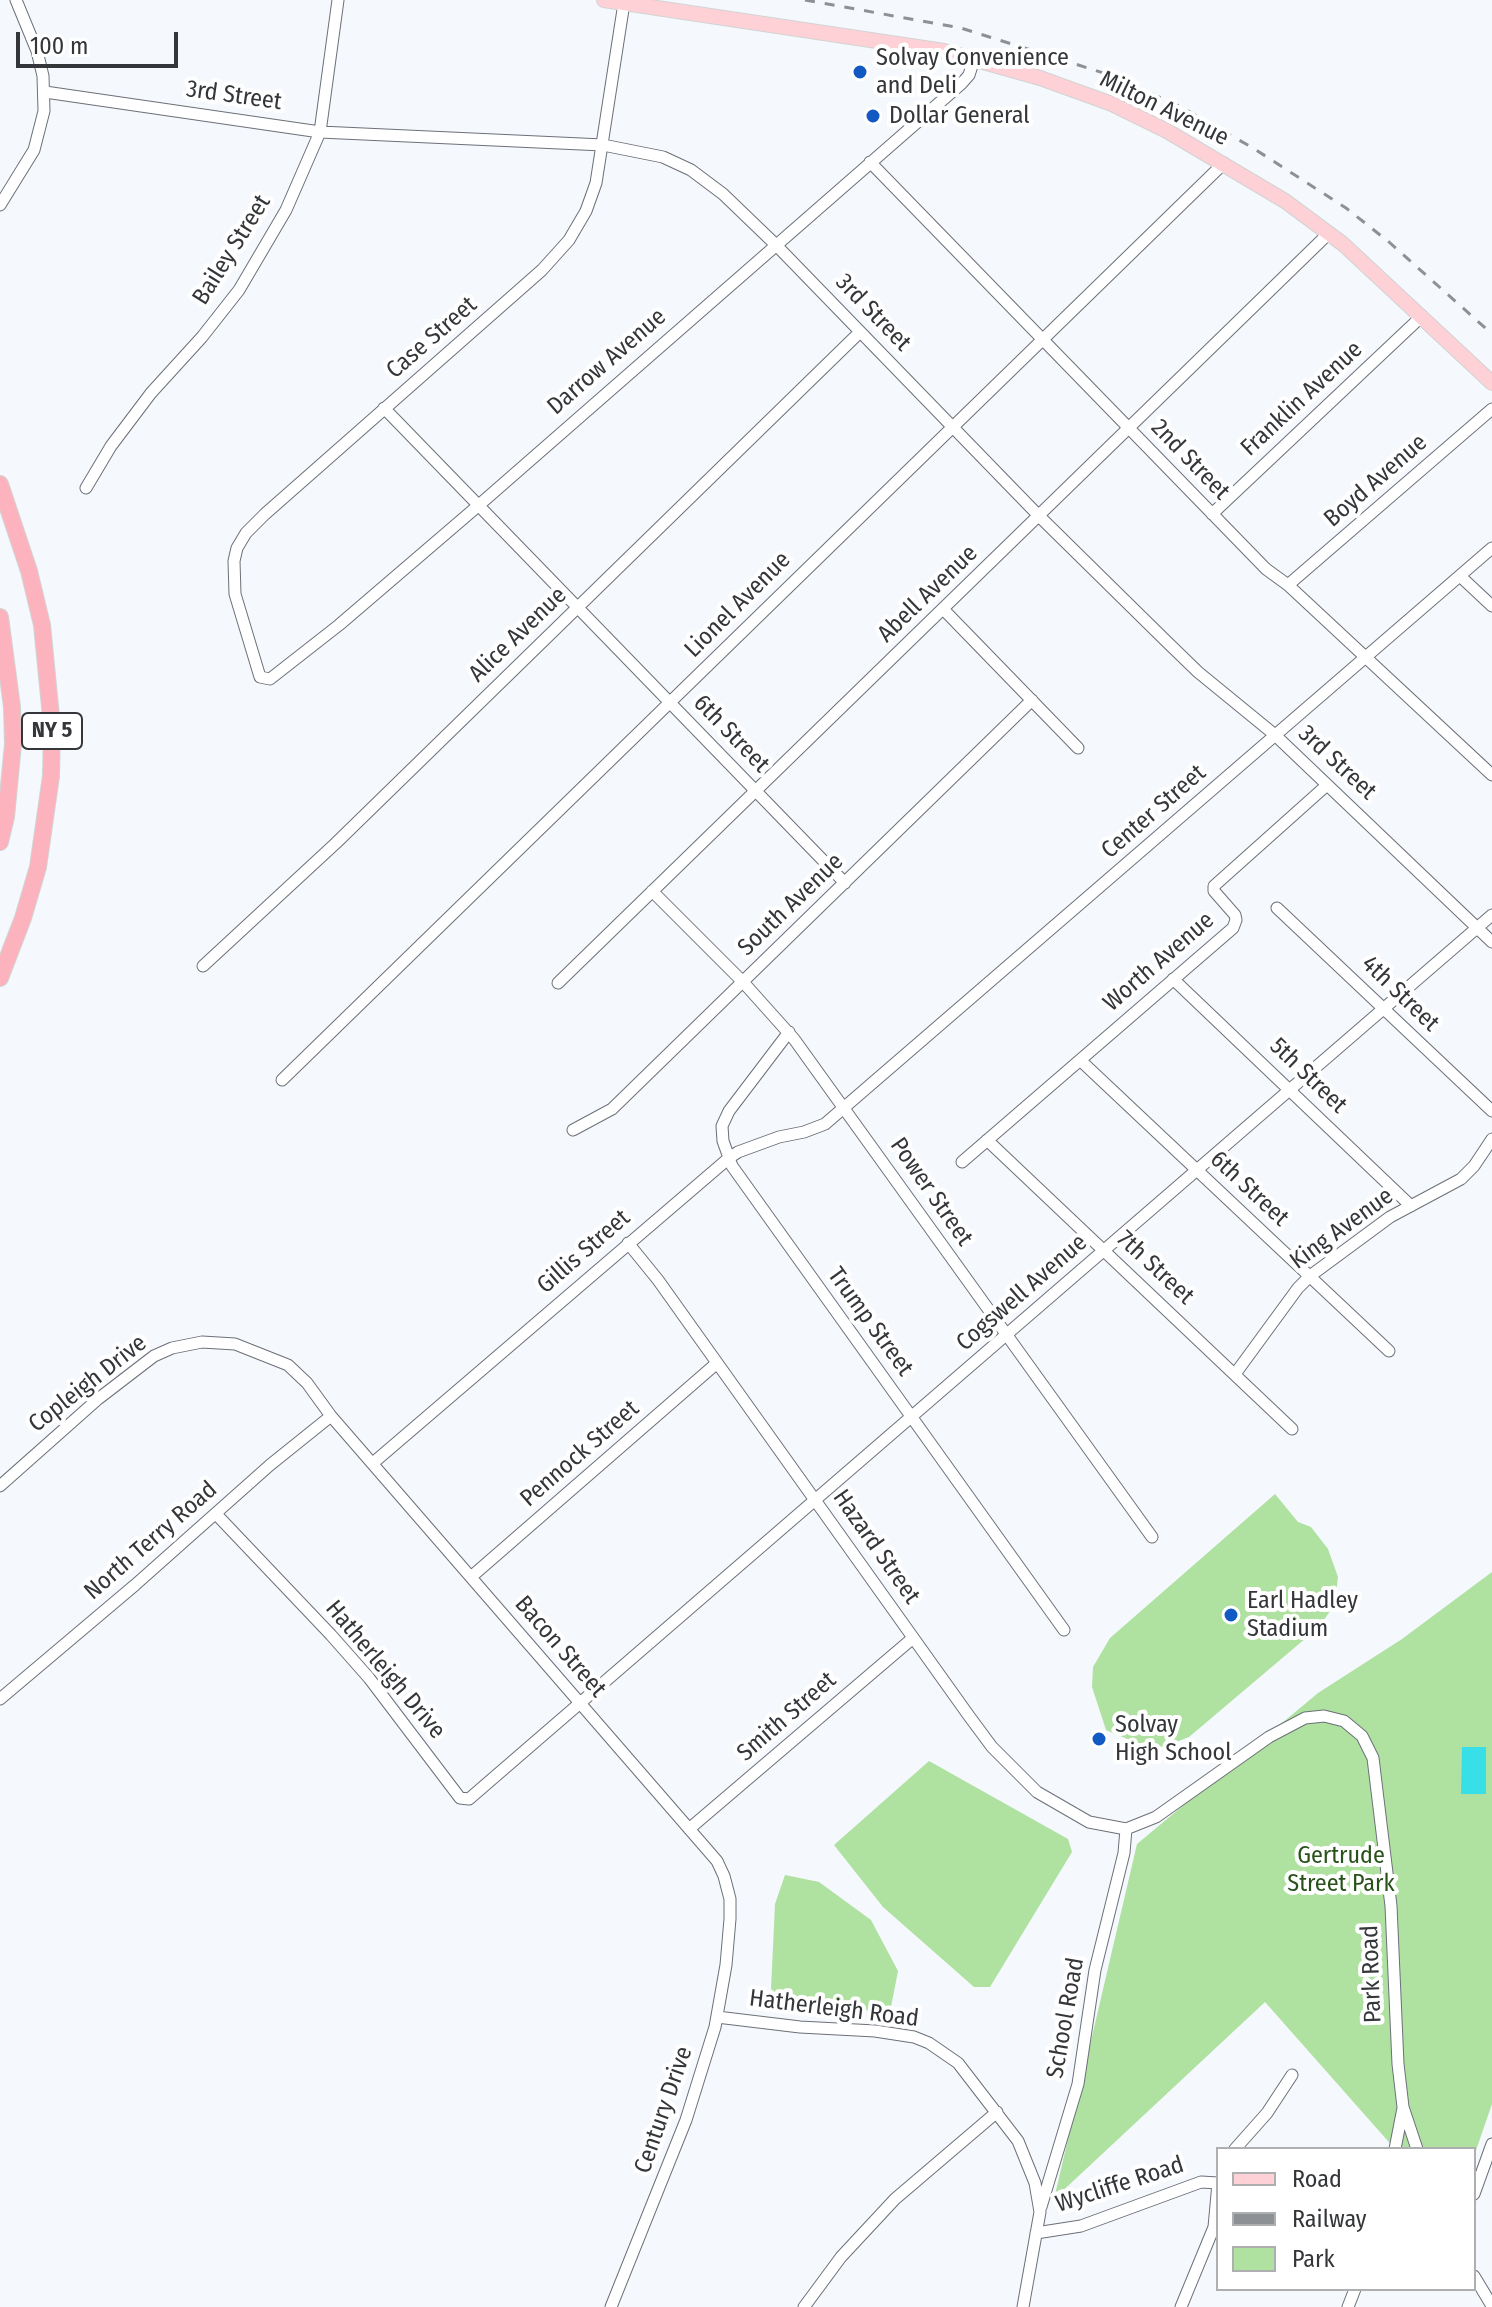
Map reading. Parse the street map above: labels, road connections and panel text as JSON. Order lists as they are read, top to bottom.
{
  "streets": {
    "highway": ["NY 5"],
    "main road": ["Milton Avenue"],
    "street": [
      "3rd Street",
      "Bailey Street",
      "Case Street",
      "Darrow Avenue",
      "Franklin Avenue",
      "2nd Street",
      "Boyd Avenue",
      "Abell Avenue",
      "Lionel Avenue",
      "Alice Avenue",
      "6th Street",
      "Center Street",
      "South Avenue",
      "Worth Avenue",
      "4th Street",
      "5th Street",
      "Power Street",
      "King Avenue",
      "Gillis Street",
      "7th Street",
      "Cogswell Avenue",
      "Trump Street",
      "Copleigh Drive",
      "Pennock Street",
      "North Terry Road",
      "Hazard Street",
      "Bacon Street",
      "Hatherleigh Drive",
      "Smith Street",
      "Park Road",
      "Hatherleigh Road",
      "School Road",
      "Century Drive",
      "Wycliffe Road"
    ]
  },
  "crossings": [
    ["3rd Street", "Bailey Street"],
    ["3rd Street", "Case Street"],
    ["3rd Street", "Darrow Avenue"],
    ["3rd Street", "Abell Avenue"],
    ["3rd Street", "Lionel Avenue"],
    ["3rd Street", "Alice Avenue"],
    ["3rd Street", "Center Street"],
    ["3rd Street", "Worth Avenue"],
    ["3rd Street", "Cogswell Avenue"],
    ["Milton Avenue", "Case Street"],
    ["Milton Avenue", "Darrow Avenue"],
    ["Milton Avenue", "Franklin Avenue"],
    ["Milton Avenue", "Abell Avenue"],
    ["Milton Avenue", "Lionel Avenue"],
    ["Case Street", "Darrow Avenue"],
    ["Case Street", "6th Street"],
    ["Darrow Avenue", "2nd Street"],
    ["Darrow Avenue", "6th Street"],
    ["Franklin Avenue", "2nd Street"],
    ["2nd Street", "Boyd Avenue"],
    ["2nd Street", "Abell Avenue"],
    ["2nd Street", "Lionel Avenue"],
    ["2nd Street", "Center Street"],
    ["Abell Avenue", "6th Street"],
    ["Abell Avenue", "Power Street"],
    ["Lionel Avenue", "6th Street"],
    ["Alice Avenue", "6th Street"],
    ["6th Street", "South Avenue"],
    ["6th Street", "Worth Avenue"],
    ["6th Street", "King Avenue"],
    ["6th Street", "Cogswell Avenue"],
    ["Center Street", "Power Street"],
    ["Center Street", "Gillis Street"],
    ["South Avenue", "Power Street"],
    ["Worth Avenue", "5th Street"],
    ["Worth Avenue", "7th Street"],
    ["4th Street", "Cogswell Avenue"],
    ["5th Street", "King Avenue"],
    ["5th Street", "Cogswell Avenue"],
    ["Power Street", "Gillis Street"],
    ["Power Street", "Cogswell Avenue"],
    ["Power Street", "Trump Street"],
    ["King Avenue", "7th Street"],
    ["Gillis Street", "Trump Street"],
    ["Gillis Street", "Hazard Street"],
    ["Gillis Street", "Bacon Street"],
    ["7th Street", "Cogswell Avenue"],
    ["Cogswell Avenue", "Trump Street"],
    ["Cogswell Avenue", "Hazard Street"],
    ["Cogswell Avenue", "Bacon Street"],
    ["Cogswell Avenue", "Hatherleigh Drive"],
    ["Copleigh Drive", "North Terry Road"],
    ["Copleigh Drive", "Bacon Street"],
    ["Pennock Street", "Hazard Street"],
    ["Pennock Street", "Bacon Street"],
    ["North Terry Road", "Bacon Street"],
    ["North Terry Road", "Hatherleigh Drive"],
    ["Hazard Street", "Smith Street"],
    ["Hazard Street", "Park Road"],
    ["Hazard Street", "School Road"],
    ["Bacon Street", "Smith Street"],
    ["Bacon Street", "Century Drive"],
    ["Park Road", "School Road"],
    ["Hatherleigh Road", "School Road"],
    ["Hatherleigh Road", "Century Drive"],
    ["Hatherleigh Road", "Wycliffe Road"]
  ],
  "parks": ["Gertrude Street Park"],
  "places": [
    "Solvay Convenience and Deli",
    "Dollar General",
    "Earl Hadley Stadium",
    "Solvay High School"
  ],
  "legend": ["Road", "Railway", "Park"],
  "scale_bar": "100 m"
}
